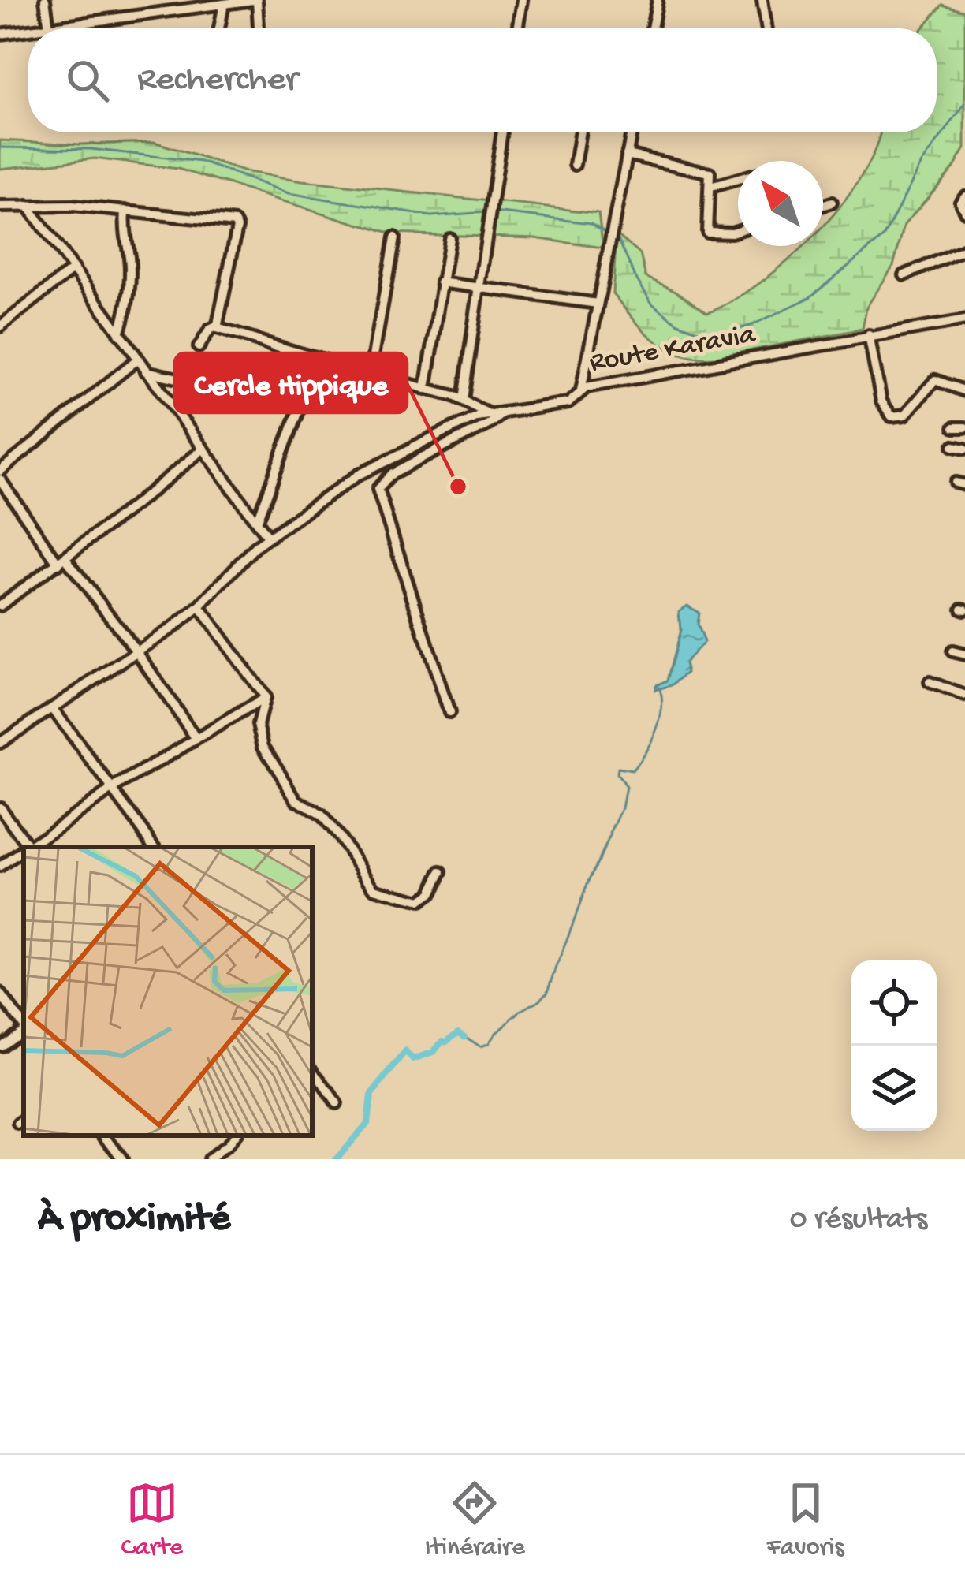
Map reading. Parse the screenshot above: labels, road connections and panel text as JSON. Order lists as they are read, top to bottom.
{
  "streets": {
    "street": ["Route Karavia"]
  },
  "places": ["Cercle Hippique"],
  "north": "top left",
  "page": {
    "search": "Rechercher",
    "heading": ["À proximité", "0 résultats"],
    "nav": ["Carte", "Itinéraire", "Favoris"]
  }
}
